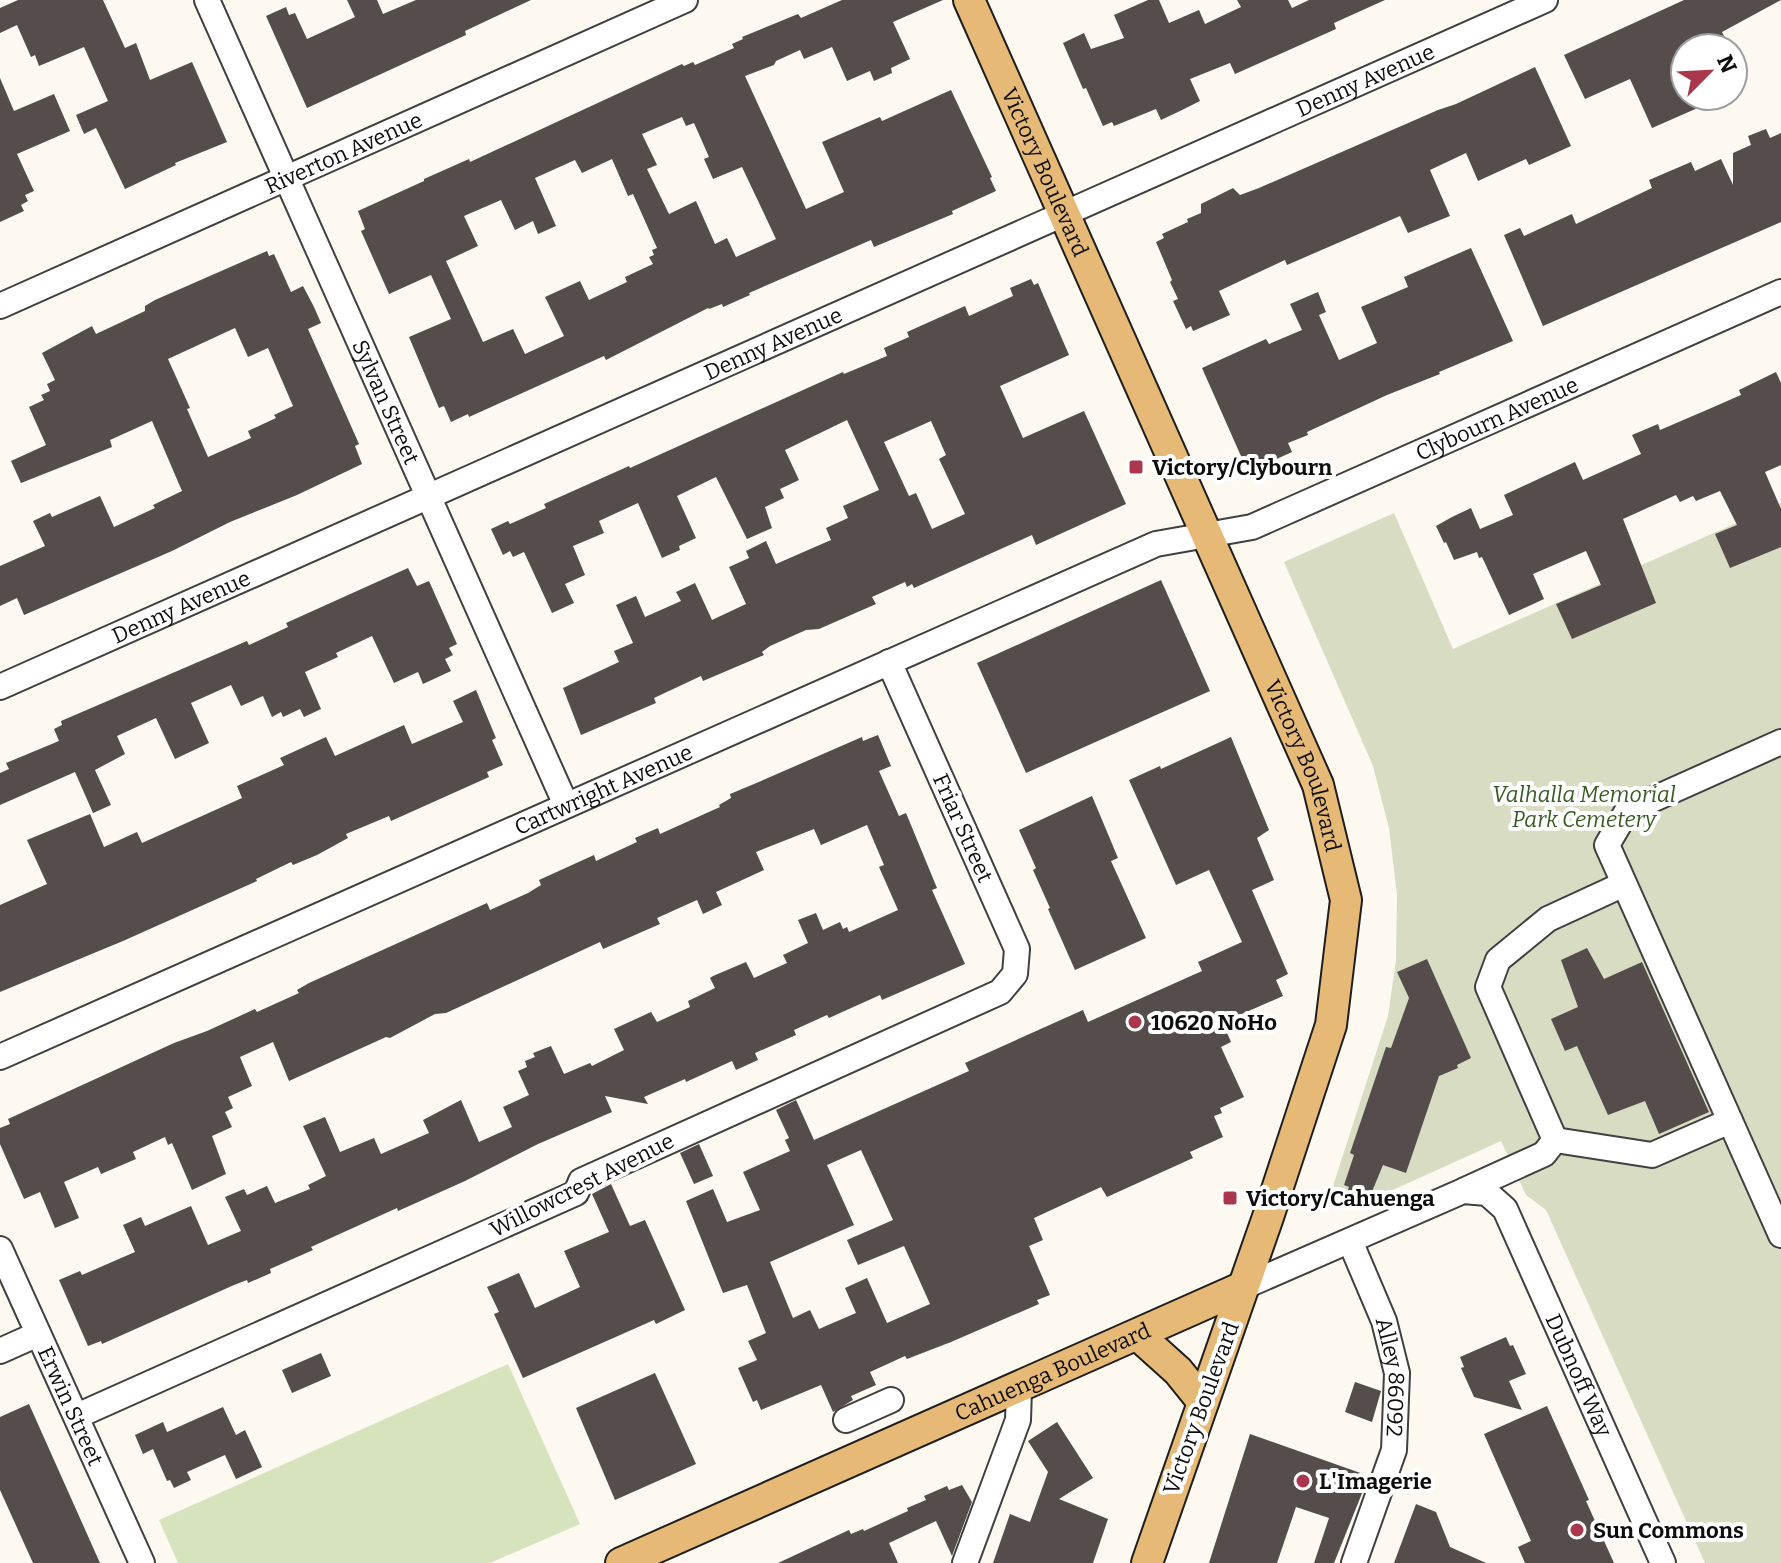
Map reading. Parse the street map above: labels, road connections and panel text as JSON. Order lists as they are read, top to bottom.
{
  "streets": {
    "main road": ["Victory Boulevard", "Cahuenga Boulevard"],
    "street": [
      "Denny Avenue",
      "Riverton Avenue",
      "Sylvan Street",
      "Clybourn Avenue",
      "Cartwright Avenue",
      "Friar Street",
      "Willowcrest Avenue",
      "Dubnoff Way",
      "Alley 86092",
      "Erwin Street"
    ]
  },
  "crossings": [
    ["Denny Avenue", "Victory Boulevard"],
    ["Denny Avenue", "Sylvan Street"],
    ["Riverton Avenue", "Sylvan Street"],
    ["Victory Boulevard", "Clybourn Avenue"],
    ["Victory Boulevard", "Cartwright Avenue"],
    ["Victory Boulevard", "Cahuenga Boulevard"],
    ["Sylvan Street", "Cartwright Avenue"],
    ["Clybourn Avenue", "Cartwright Avenue"],
    ["Cartwright Avenue", "Friar Street"],
    ["Friar Street", "Willowcrest Avenue"],
    ["Willowcrest Avenue", "Erwin Street"],
    ["Cahuenga Boulevard", "Dubnoff Way"],
    ["Cahuenga Boulevard", "Alley 86092"]
  ],
  "parks": ["Valhalla Memorial Park Cemetery"],
  "places": {
    "transit": ["Victory/Clybourn", "Victory/Cahuenga"],
    "other": ["10620 NoHo", "L'Imagerie", "Sun Commons"]
  },
  "north": "top right"
}
